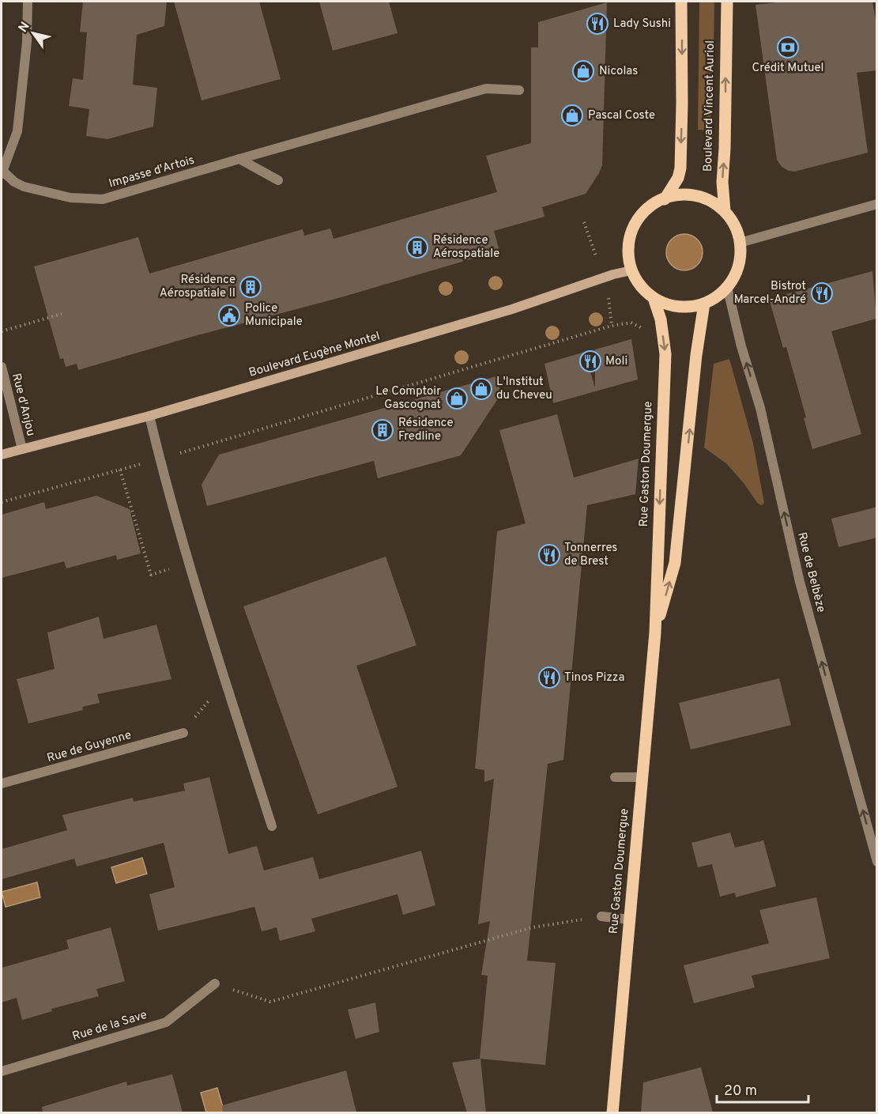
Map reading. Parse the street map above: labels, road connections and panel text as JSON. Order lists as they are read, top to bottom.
{
  "streets": {
    "main road": ["Boulevard Vincent Auriol", "Boulevard Eugène Montel", "Rue Gaston Doumergue"],
    "street": [
      "Impasse d'Artois",
      "Rue d'Anjou",
      "Rue de Belbèze",
      "Rue de Guyenne",
      "Rue de la Save"
    ]
  },
  "crossings": [
    ["Boulevard Vincent Auriol", "Boulevard Eugène Montel"],
    ["Boulevard Vincent Auriol", "Rue Gaston Doumergue"],
    ["Boulevard Vincent Auriol", "Rue de Belbèze"],
    ["Boulevard Eugène Montel", "Rue d'Anjou"],
    ["Boulevard Eugène Montel", "Rue Gaston Doumergue"],
    ["Boulevard Eugène Montel", "Rue de Belbèze"],
    ["Rue Gaston Doumergue", "Rue de Belbèze"]
  ],
  "one_way": ["Rue de Belbèze"],
  "places": {
    "restaurant": [
      "Lady Sushi",
      "Bistrot Marcel-André",
      "Moli",
      "Tonnerres de Brest",
      "Tinos Pizza"
    ],
    "bank": ["Crédit Mutuel"],
    "shop": [
      "Nicolas",
      "Pascal Coste",
      "L'Institut du Cheveu",
      "Le Comptoir Gascognat"
    ],
    "building": ["Résidence Aérospatiale", "Résidence Aérospatiale II", "Résidence Fredline"],
    "public building": ["Police Municipale"]
  },
  "scale_bar": "20 m",
  "north": "top left"
}
